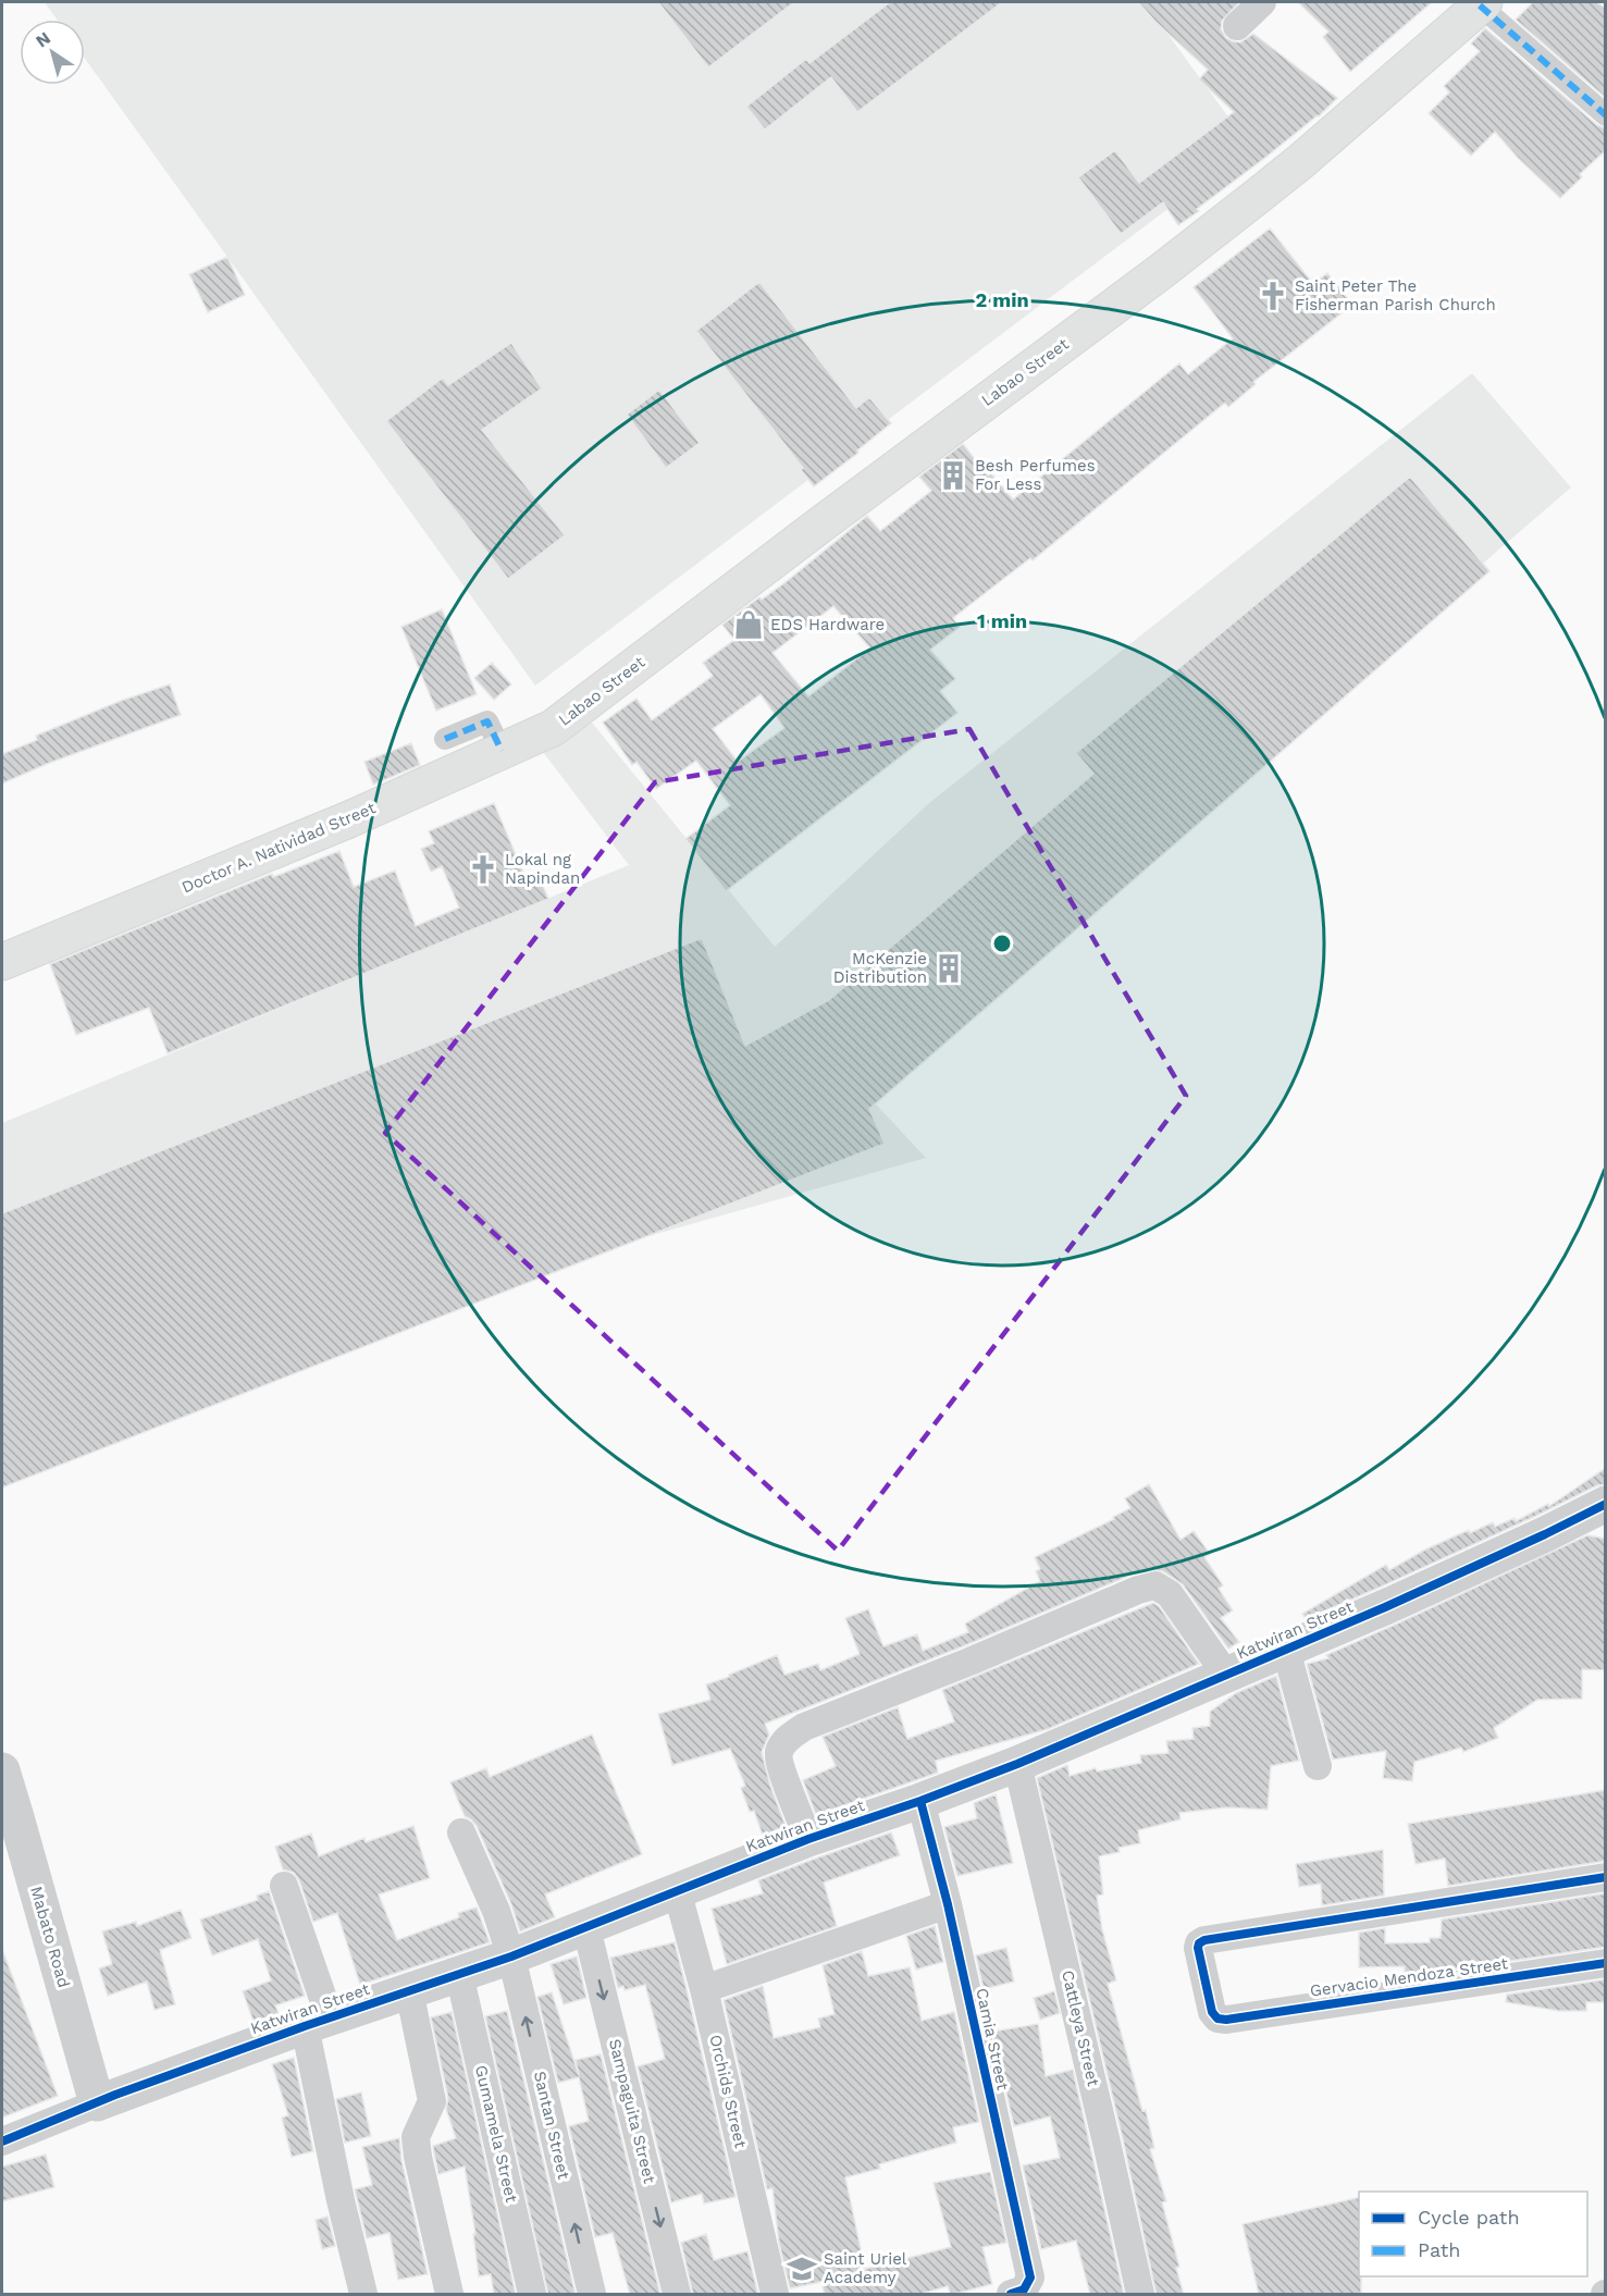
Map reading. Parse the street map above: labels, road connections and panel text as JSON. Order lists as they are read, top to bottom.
{
  "streets": {
    "main road": ["Labao Street", "Doctor A. Natividad Street"],
    "street": [
      "Katwiran Street",
      "Mabato Road",
      "Gervacio Mendoza Street",
      "Cattleya Street",
      "Camia Street",
      "Orchids Street",
      "Sampaguita Street",
      "Santan Street",
      "Gumamela Street"
    ]
  },
  "crossings": [
    ["Labao Street", "Doctor A. Natividad Street"],
    ["Katwiran Street", "Mabato Road"],
    ["Katwiran Street", "Cattleya Street"],
    ["Katwiran Street", "Camia Street"],
    ["Katwiran Street", "Orchids Street"],
    ["Katwiran Street", "Sampaguita Street"],
    ["Katwiran Street", "Santan Street"],
    ["Katwiran Street", "Gumamela Street"]
  ],
  "places": {
    "church": ["Saint Peter The Fisherman Parish Church", "Lokal ng Napindan"],
    "building": ["Besh Perfumes For Less", "McKenzie Distribution"],
    "shop": ["EDS Hardware"],
    "school or university": ["Saint Uriel Academy"]
  },
  "legend": ["Cycle path", "Path"],
  "north": "top left",
  "rings": ["2 min", "1 min"]
}
